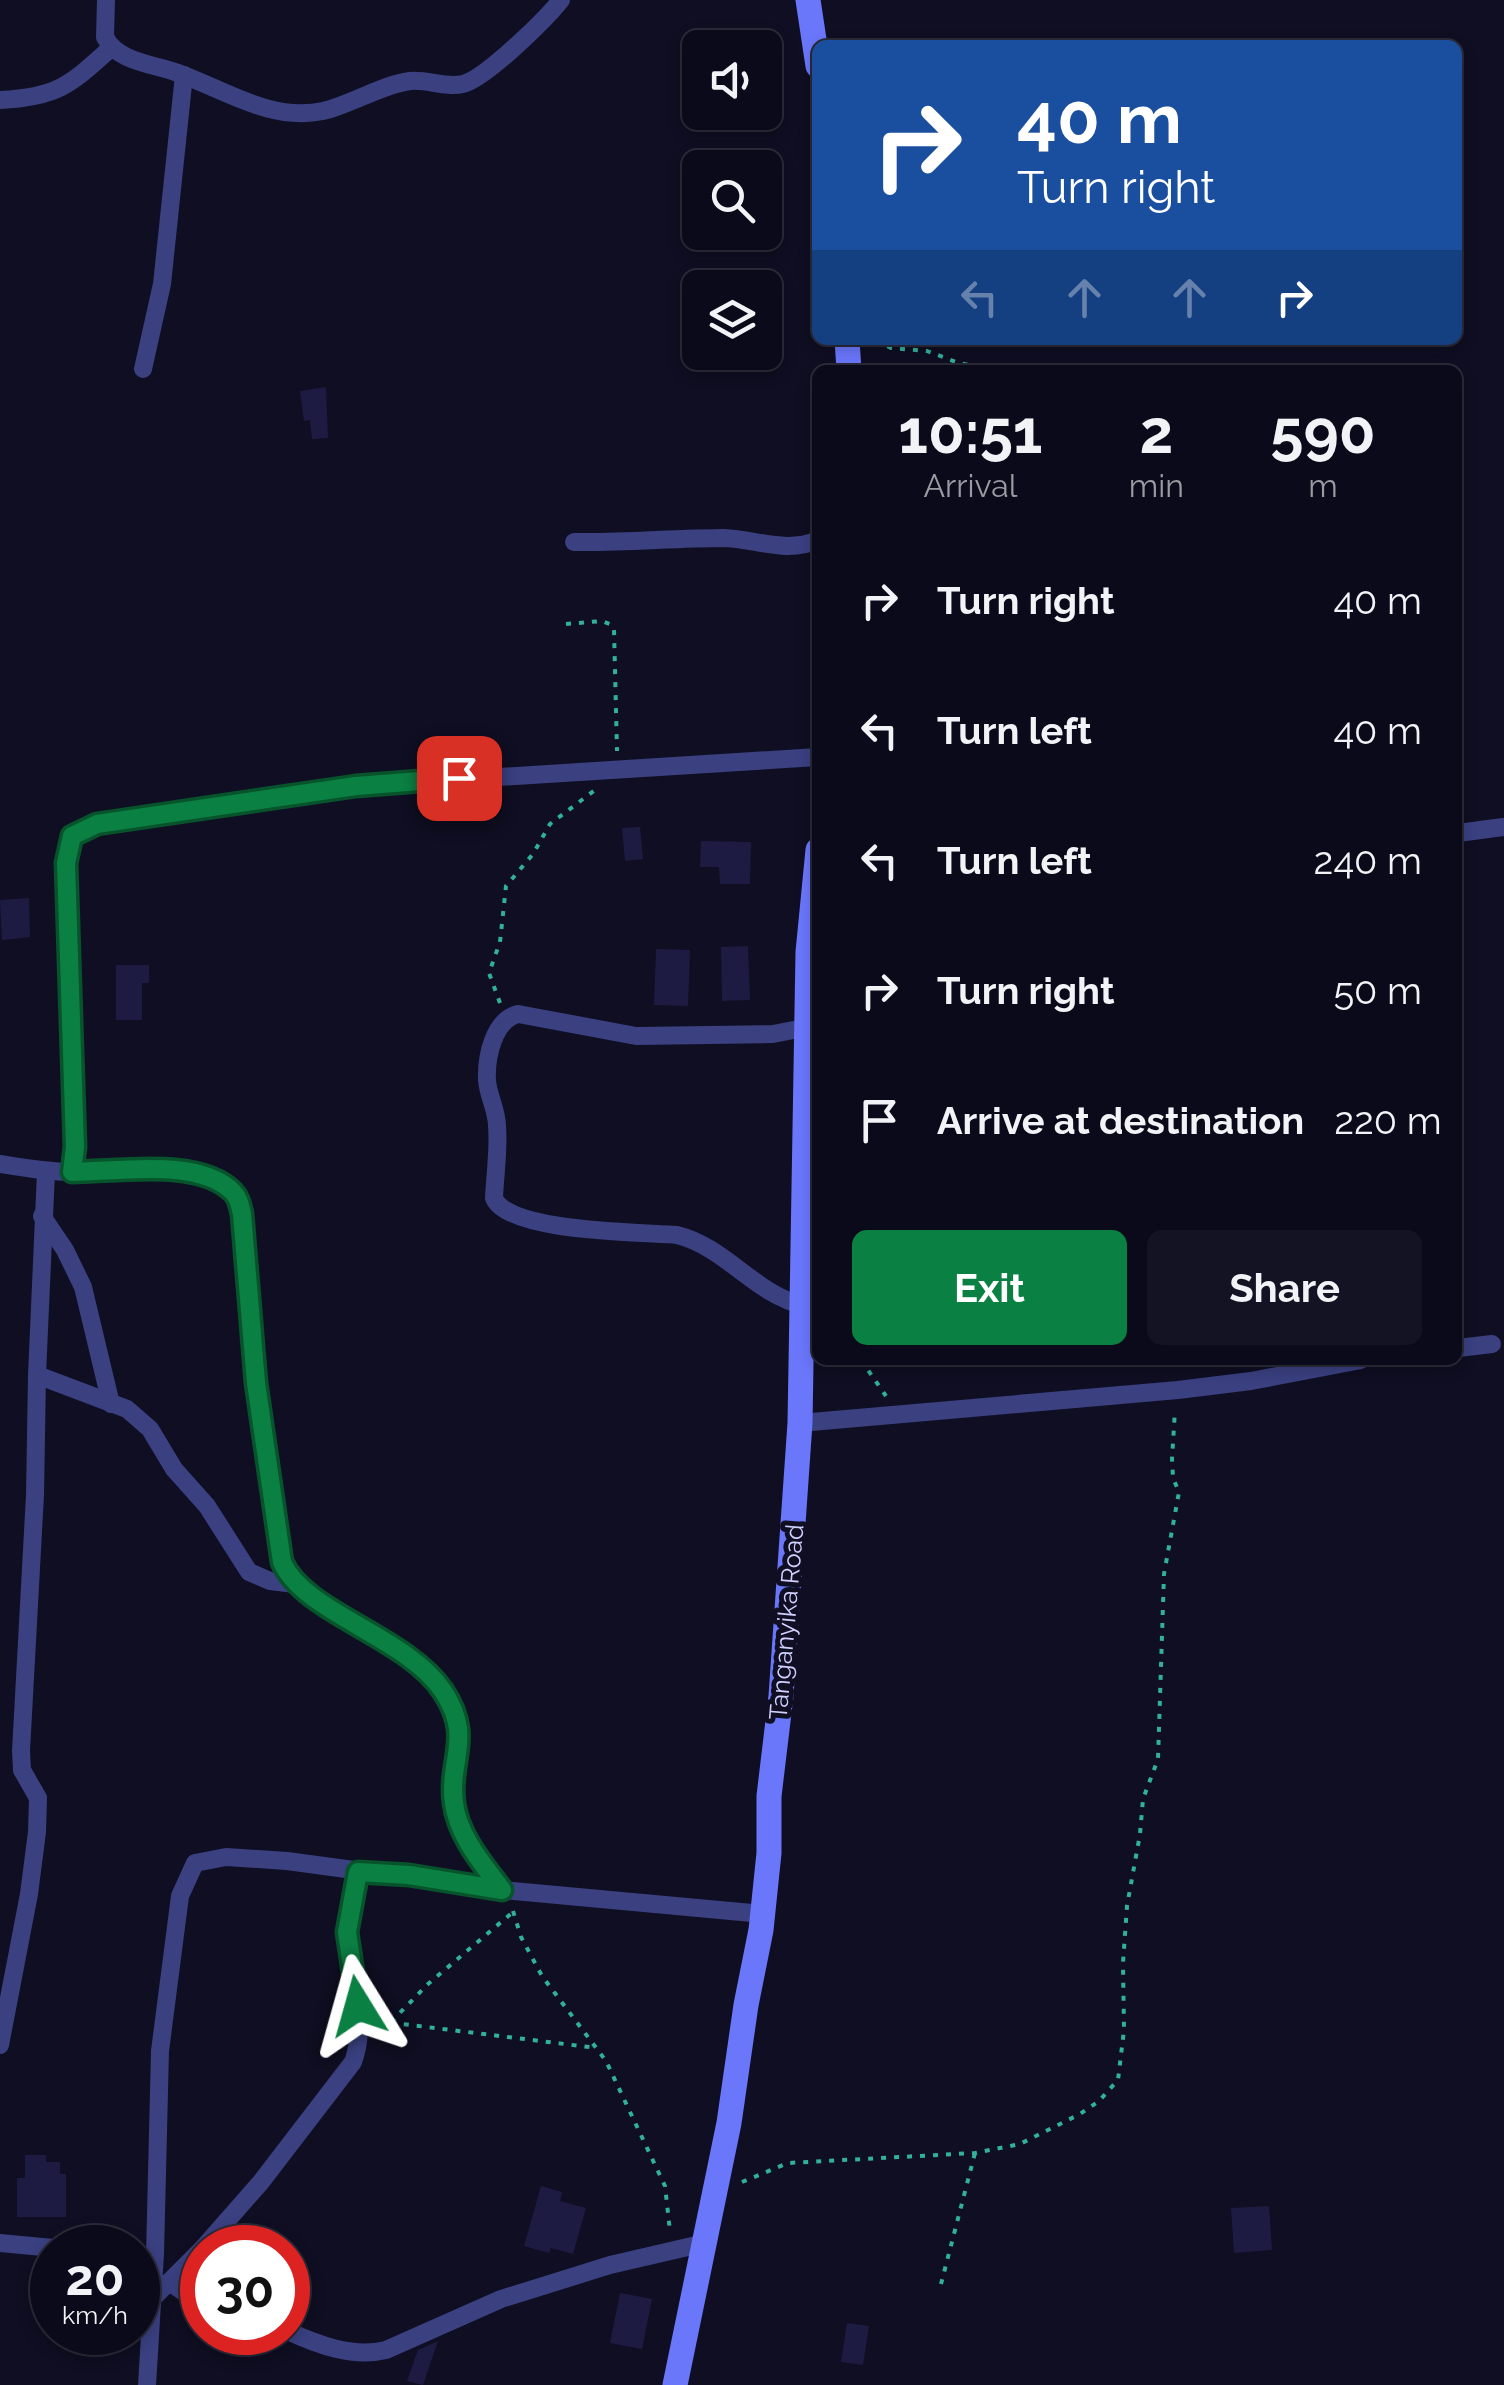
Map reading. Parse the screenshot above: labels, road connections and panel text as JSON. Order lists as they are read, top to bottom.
{
  "streets": {
    "street": ["Tanganyika Road"]
  },
  "page": {
    "turn": ["40 m", "Turn right"],
    "eta": [
      "10:51",
      "Arrival",
      "2",
      "min",
      "590",
      "m"
    ],
    "list": [
      {
        "name": "Turn right",
        "value": "40 m"
      },
      {
        "name": "Turn left",
        "value": "40 m"
      },
      {
        "name": "Turn left",
        "value": "240 m"
      },
      {
        "name": "Turn right",
        "value": "50 m"
      },
      {
        "name": "Arrive at destination",
        "value": "220 m"
      }
    ],
    "buttons": ["Exit", "Share"],
    "speed": "20 km/h",
    "limit": "30"
  }
}
